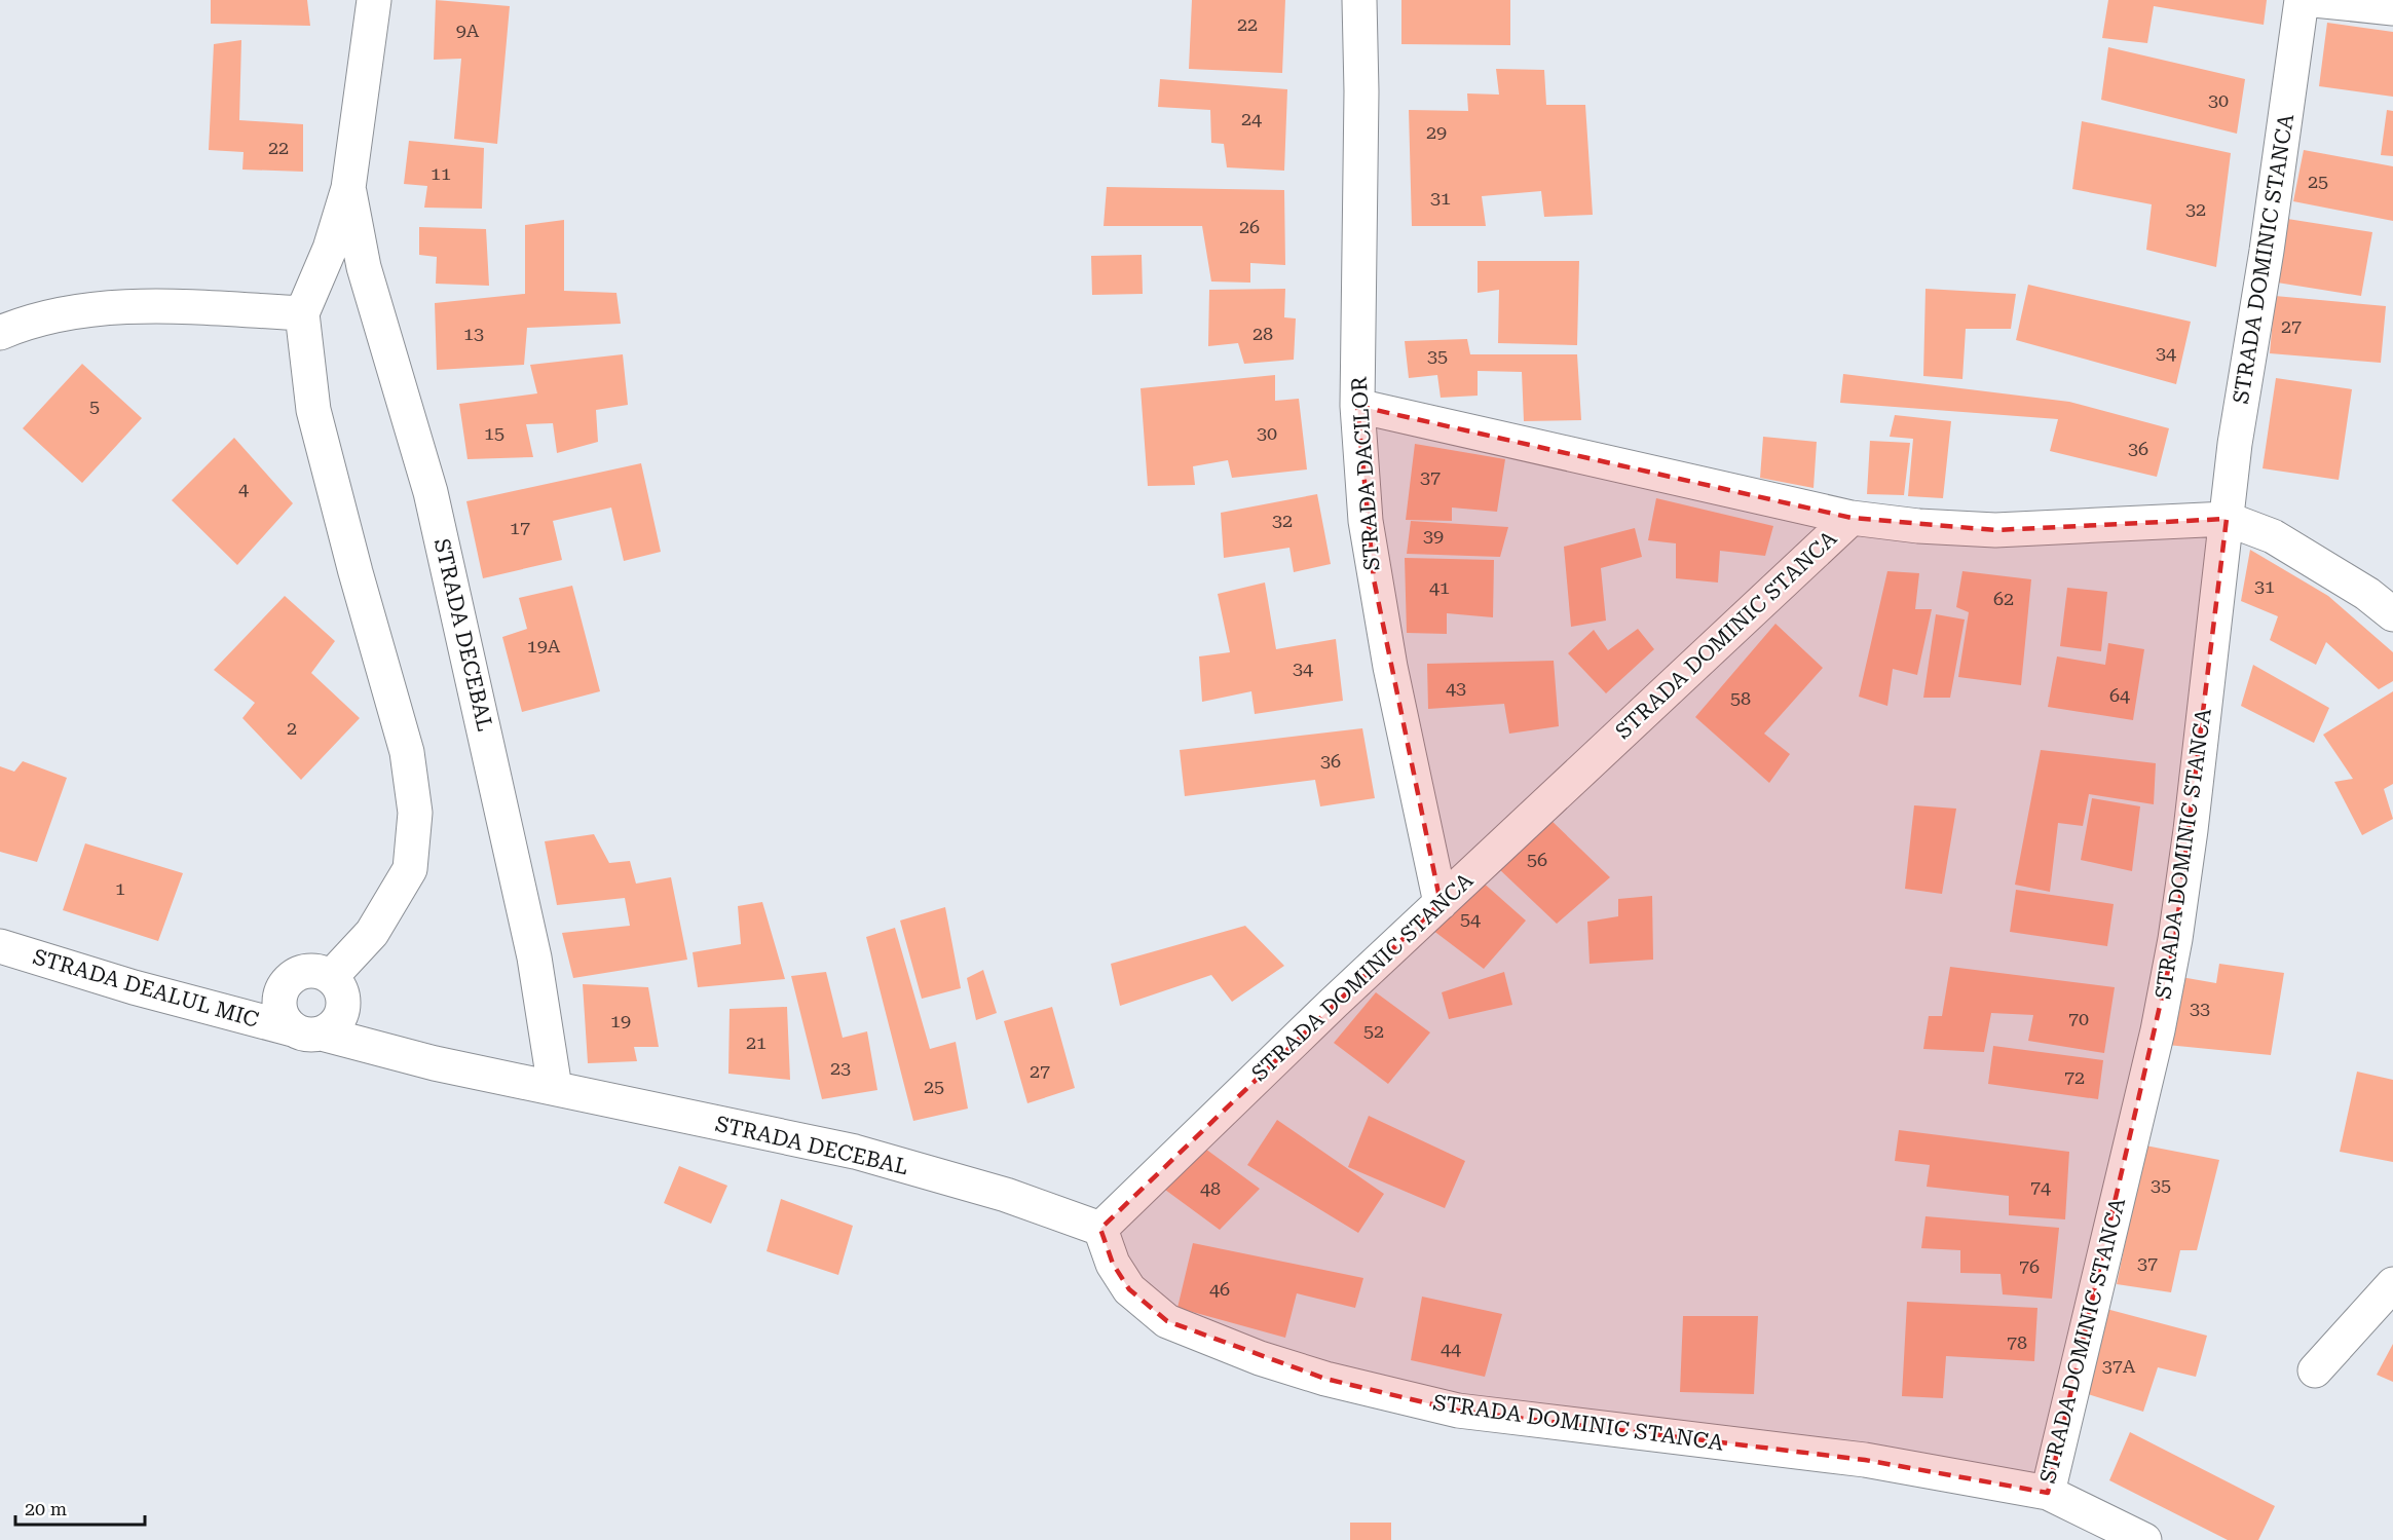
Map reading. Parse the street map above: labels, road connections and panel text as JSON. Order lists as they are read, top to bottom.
{
  "streets": {
    "street": [
      "STRADA DOMINIC STANCA",
      "STRADA DACILOR",
      "STRADA DECEBAL",
      "STRADA DEALUL MIC"
    ]
  },
  "crossings": [
    ["STRADA DOMINIC STANCA", "STRADA DACILOR"],
    ["STRADA DOMINIC STANCA", "STRADA DECEBAL"],
    ["STRADA DECEBAL", "STRADA DEALUL MIC"]
  ],
  "house_numbers": [
    "22",
    "9A",
    "30",
    "24",
    "29",
    "22",
    "11",
    "25",
    "31",
    "32",
    "26",
    "27",
    "13",
    "28",
    "34",
    "35",
    "5",
    "15",
    "30",
    "36",
    "37",
    "4",
    "32",
    "17",
    "39",
    "31",
    "41",
    "62",
    "19A",
    "34",
    "43",
    "64",
    "58",
    "2",
    "36",
    "56",
    "1",
    "54",
    "33",
    "70",
    "19",
    "52",
    "21",
    "23",
    "27",
    "72",
    "25",
    "35",
    "74",
    "48",
    "37",
    "76",
    "46",
    "78",
    "44",
    "37A"
  ],
  "scale_bar": "20 m"
}
